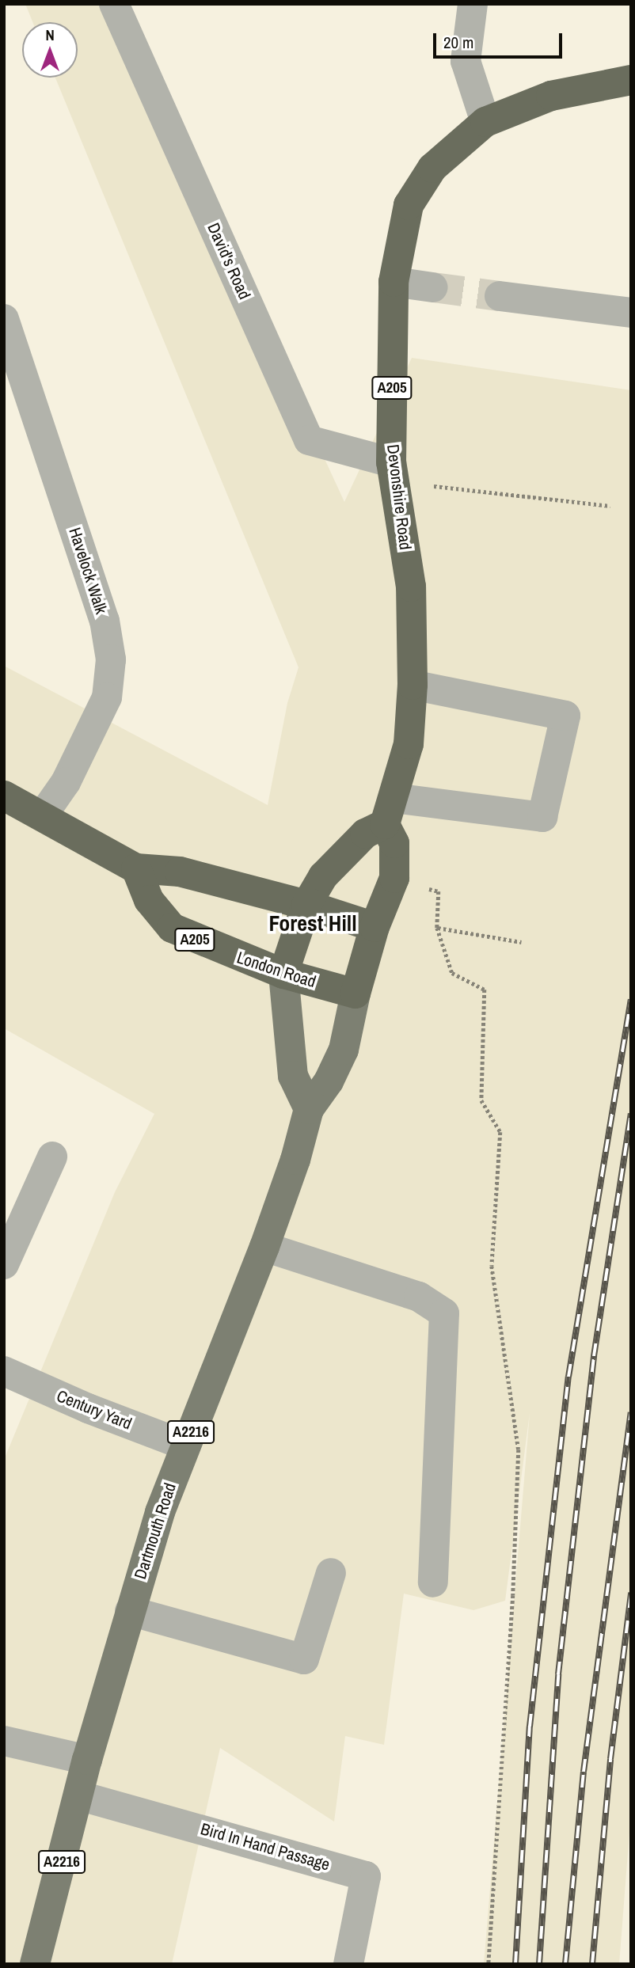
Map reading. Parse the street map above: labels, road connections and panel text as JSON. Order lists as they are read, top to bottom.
{
  "streets": {
    "highway": ["A205", "Devonshire Road", "London Road"],
    "main road": ["A2216", "Dartmouth Road"],
    "street": [
      "David's Road",
      "Havelock Walk",
      "Century Yard",
      "Bird In Hand Passage"
    ]
  },
  "crossings": [
    ["David's Road", "Devonshire Road"],
    ["A205", "Devonshire Road"],
    ["London Road", "Dartmouth Road"],
    ["Century Yard", "Dartmouth Road"],
    ["Dartmouth Road", "Bird In Hand Passage"]
  ],
  "districts": ["Forest Hill"],
  "scale_bar": "20 m",
  "north": "top"
}
